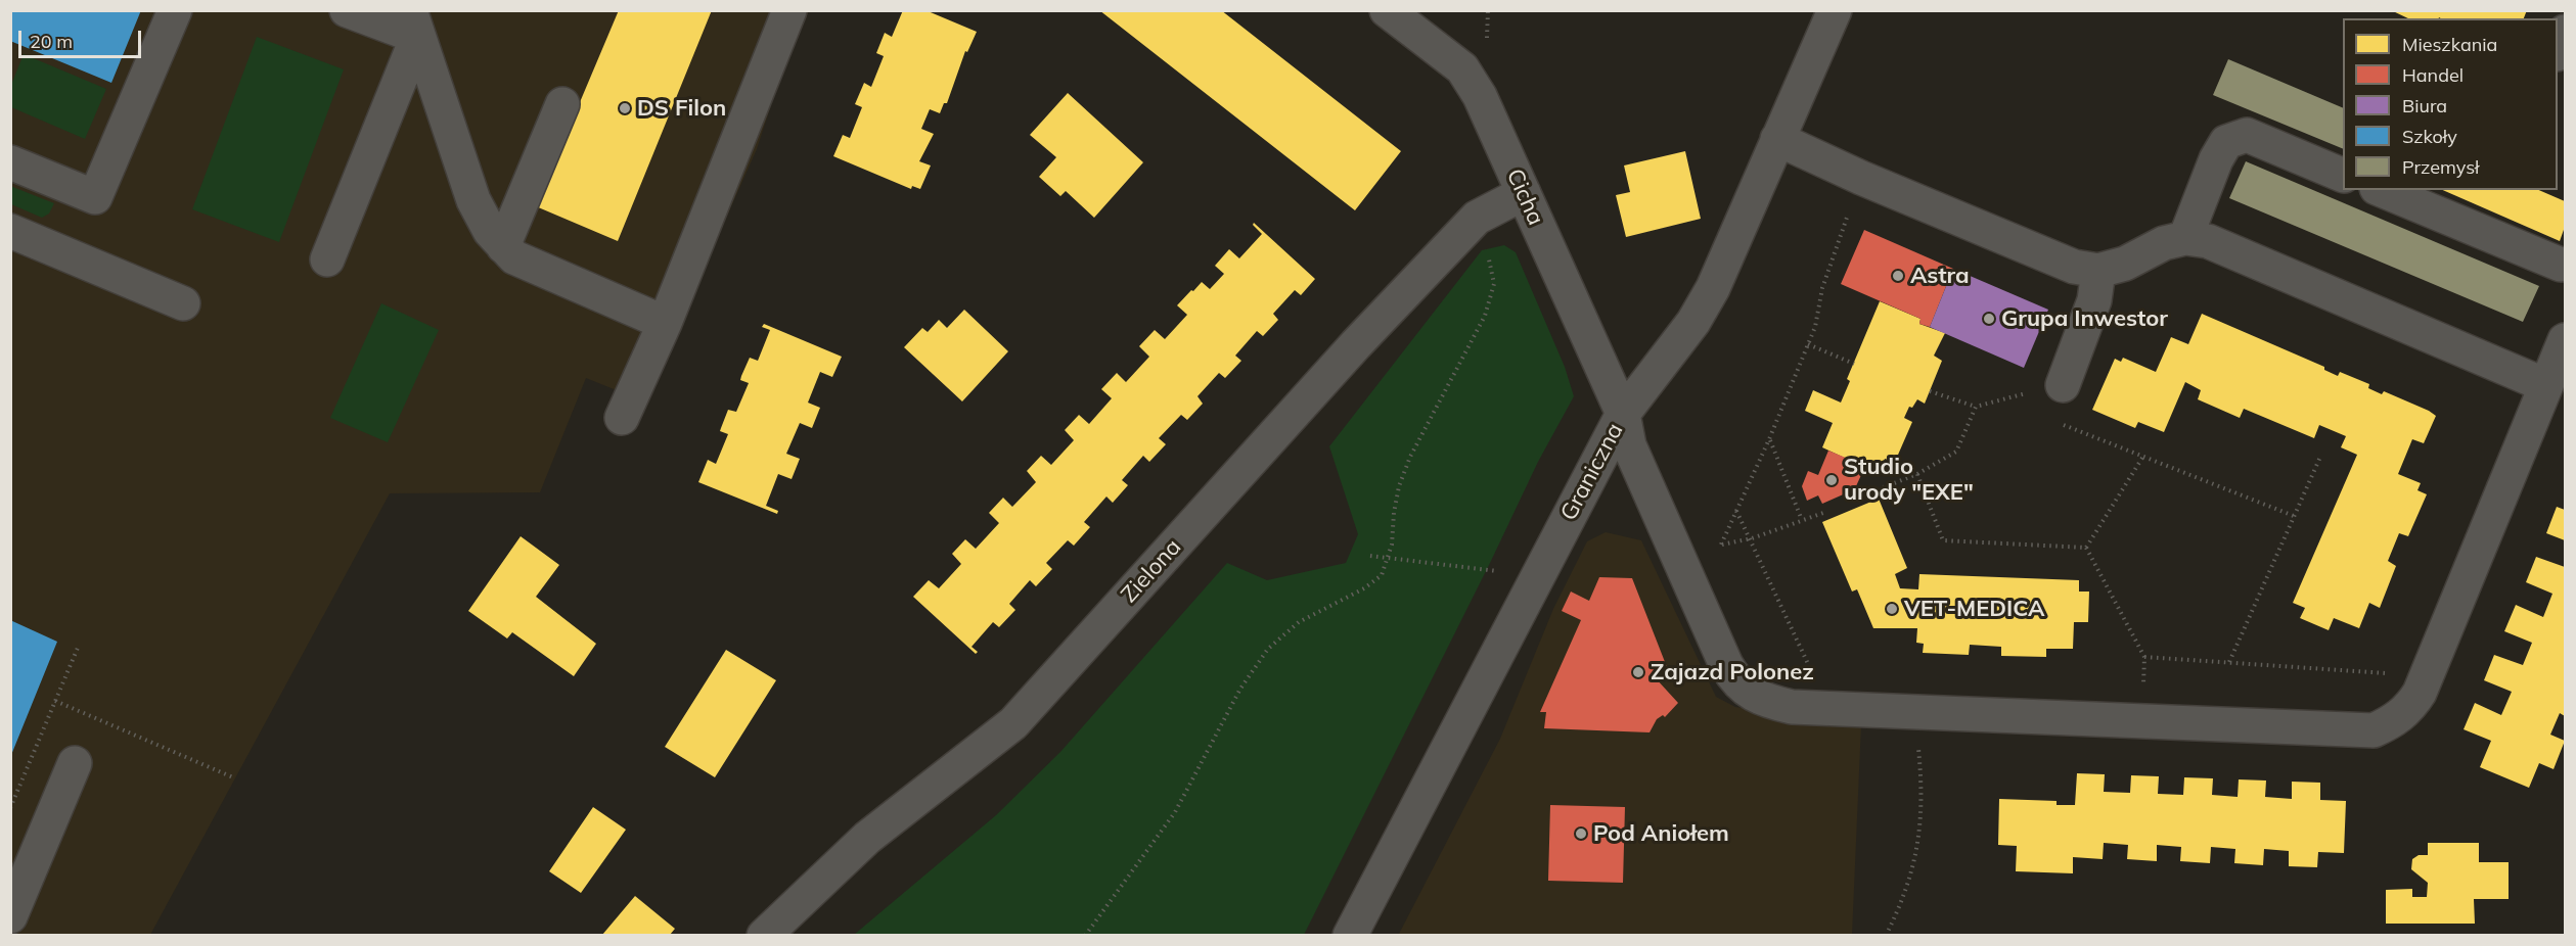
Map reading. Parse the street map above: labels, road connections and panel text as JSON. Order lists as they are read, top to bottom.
{
  "streets": {
    "street": ["Cicha", "Graniczna", "Zielona"]
  },
  "crossings": [
    ["Cicha", "Graniczna"],
    ["Cicha", "Zielona"]
  ],
  "places": [
    "DS Filon",
    "Astra",
    "Grupa Inwestor",
    "Studio urody \"EXE\"",
    "VET-MEDICA",
    "Zajazd Polonez",
    "Pod Aniołem"
  ],
  "legend": [
    "Mieszkania",
    "Handel",
    "Biura",
    "Szkoły",
    "Przemysł"
  ],
  "scale_bar": "20 m"
}
